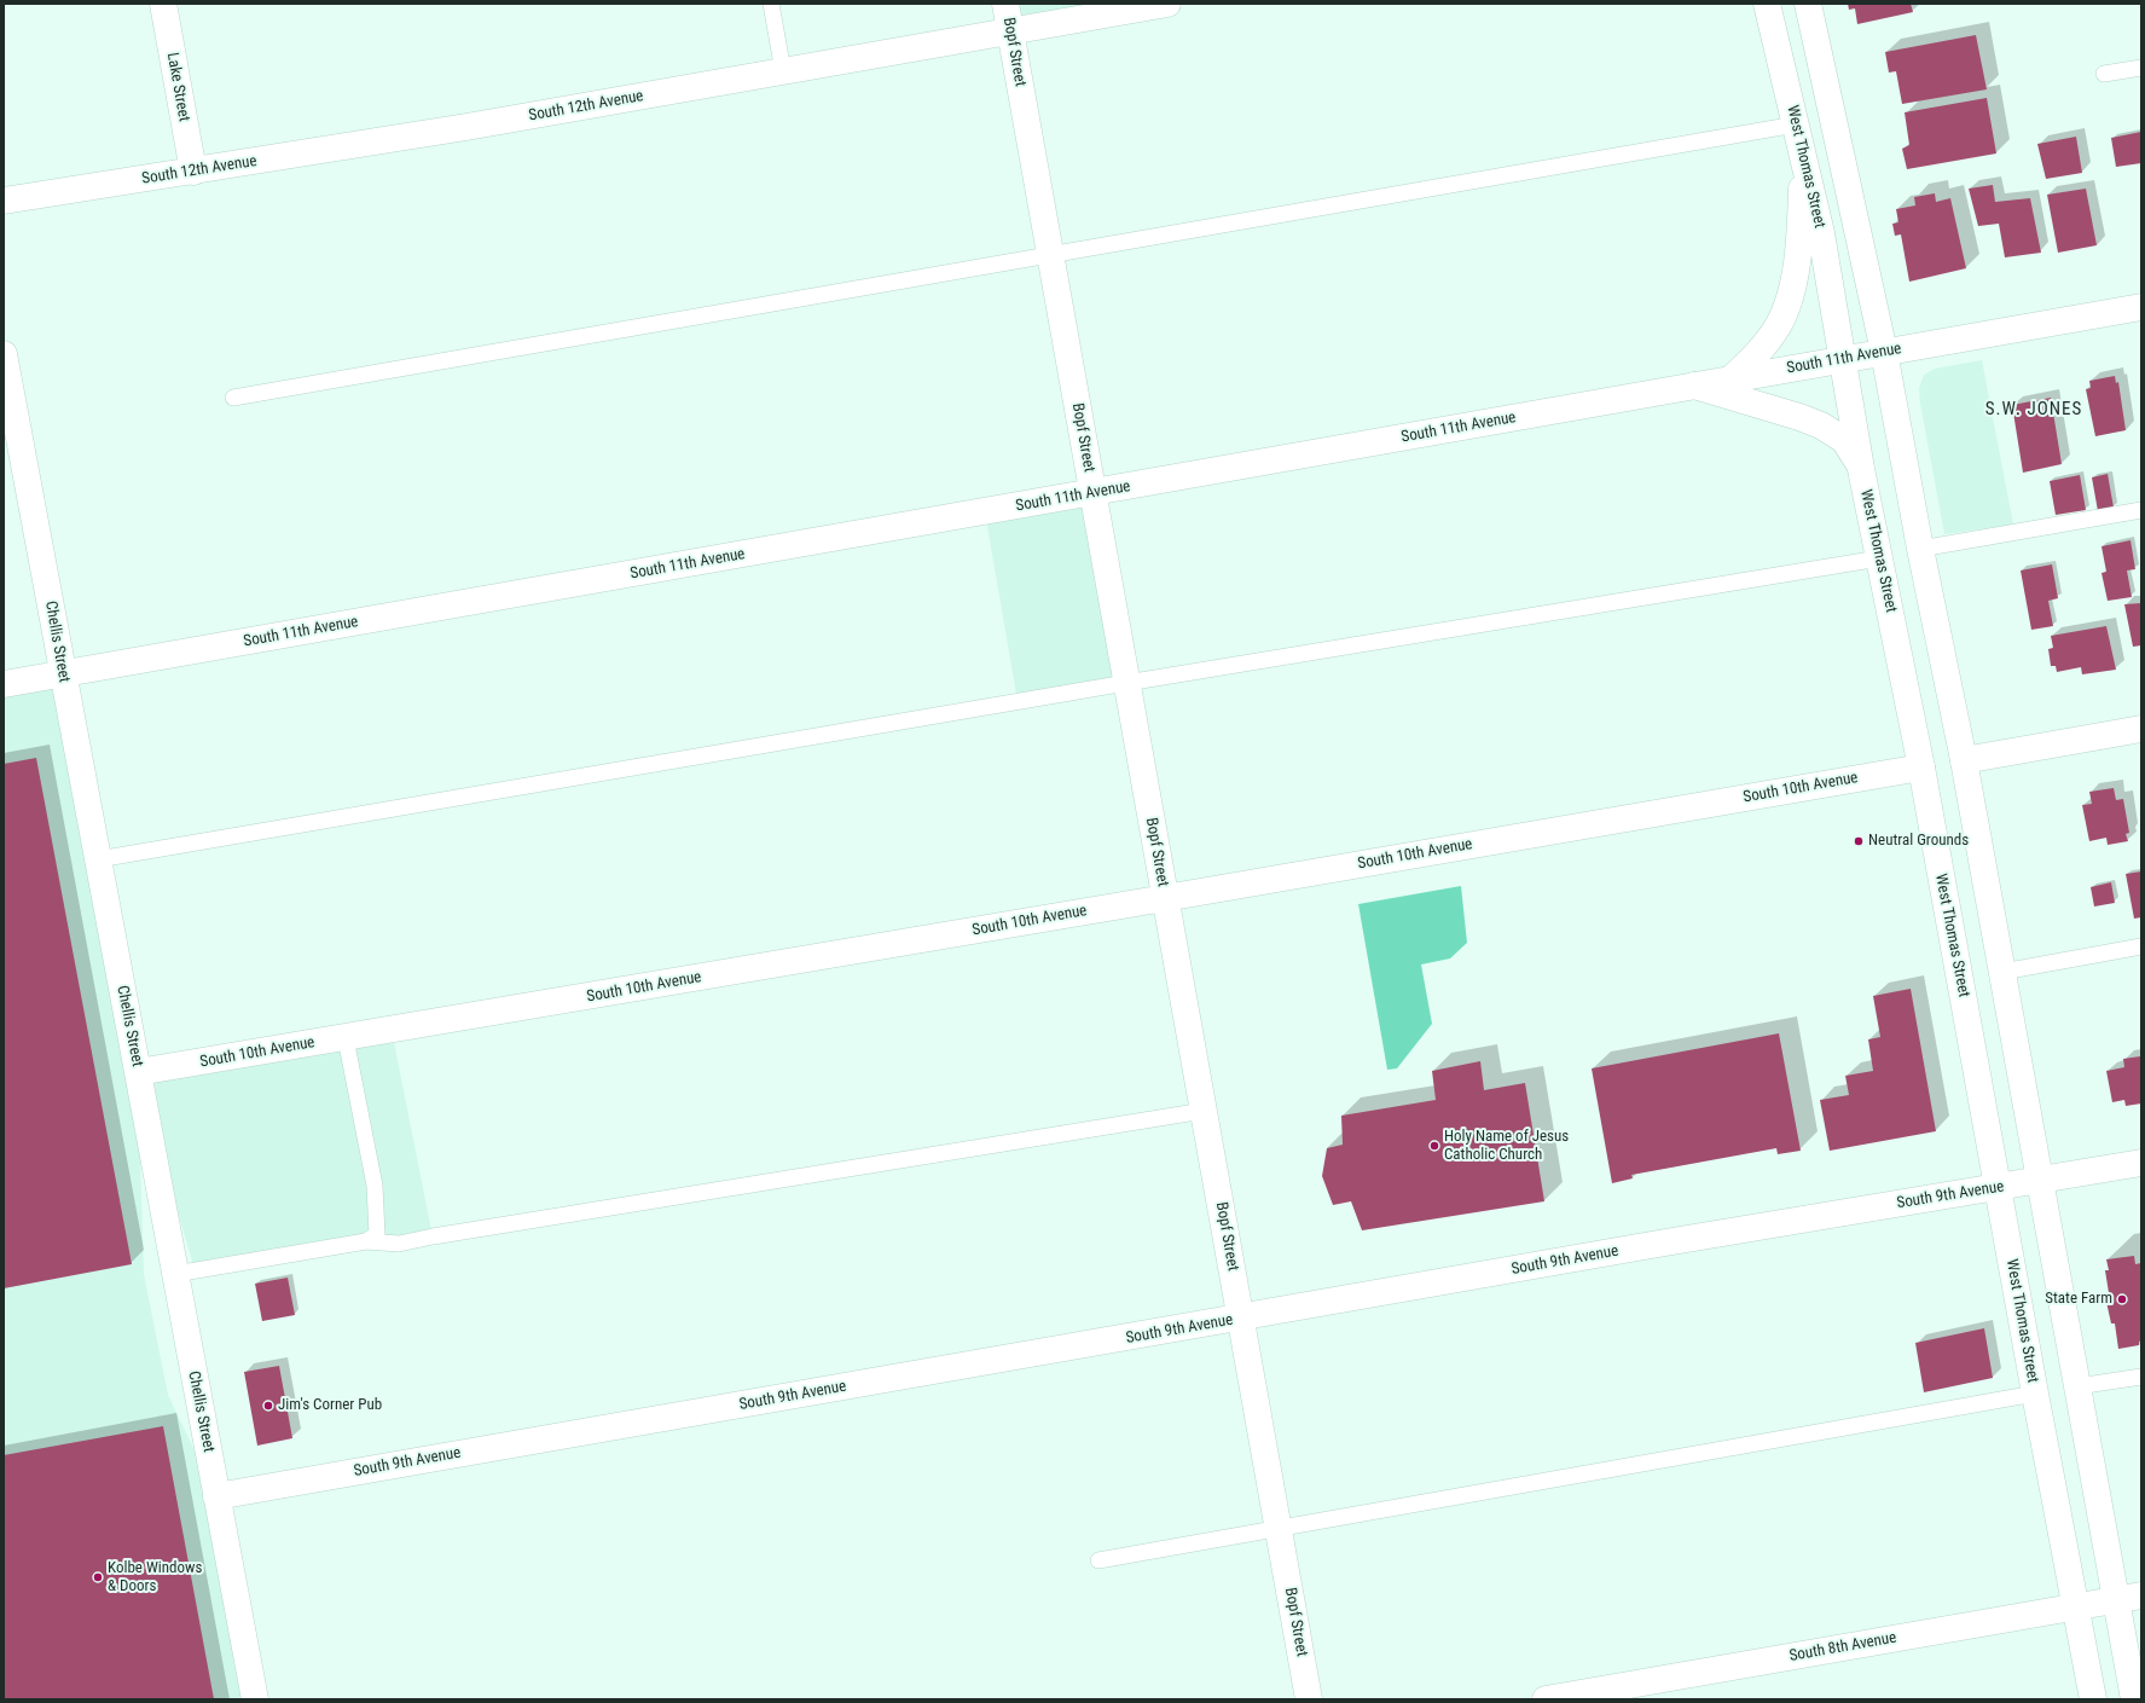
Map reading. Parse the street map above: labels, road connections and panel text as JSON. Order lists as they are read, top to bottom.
{
  "streets": {
    "street": [
      "Bopf Street",
      "Lake Street",
      "South 12th Avenue",
      "West Thomas Street",
      "South 11th Avenue",
      "Chellis Street",
      "South 10th Avenue",
      "South 9th Avenue",
      "South 8th Avenue"
    ]
  },
  "crossings": [
    ["Bopf Street", "South 12th Avenue"],
    ["Bopf Street", "South 11th Avenue"],
    ["Bopf Street", "South 10th Avenue"],
    ["Bopf Street", "South 9th Avenue"],
    ["Lake Street", "South 12th Avenue"],
    ["West Thomas Street", "South 11th Avenue"],
    ["West Thomas Street", "South 10th Avenue"],
    ["West Thomas Street", "South 9th Avenue"],
    ["West Thomas Street", "South 8th Avenue"],
    ["South 11th Avenue", "Chellis Street"],
    ["Chellis Street", "South 10th Avenue"],
    ["Chellis Street", "South 9th Avenue"]
  ],
  "districts": ["S.W. JONES"],
  "places": [
    "Neutral Grounds",
    "Holy Name of Jesus Catholic Church",
    "State Farm",
    "Jim's Corner Pub",
    "Kolbe Windows & Doors"
  ]
}
